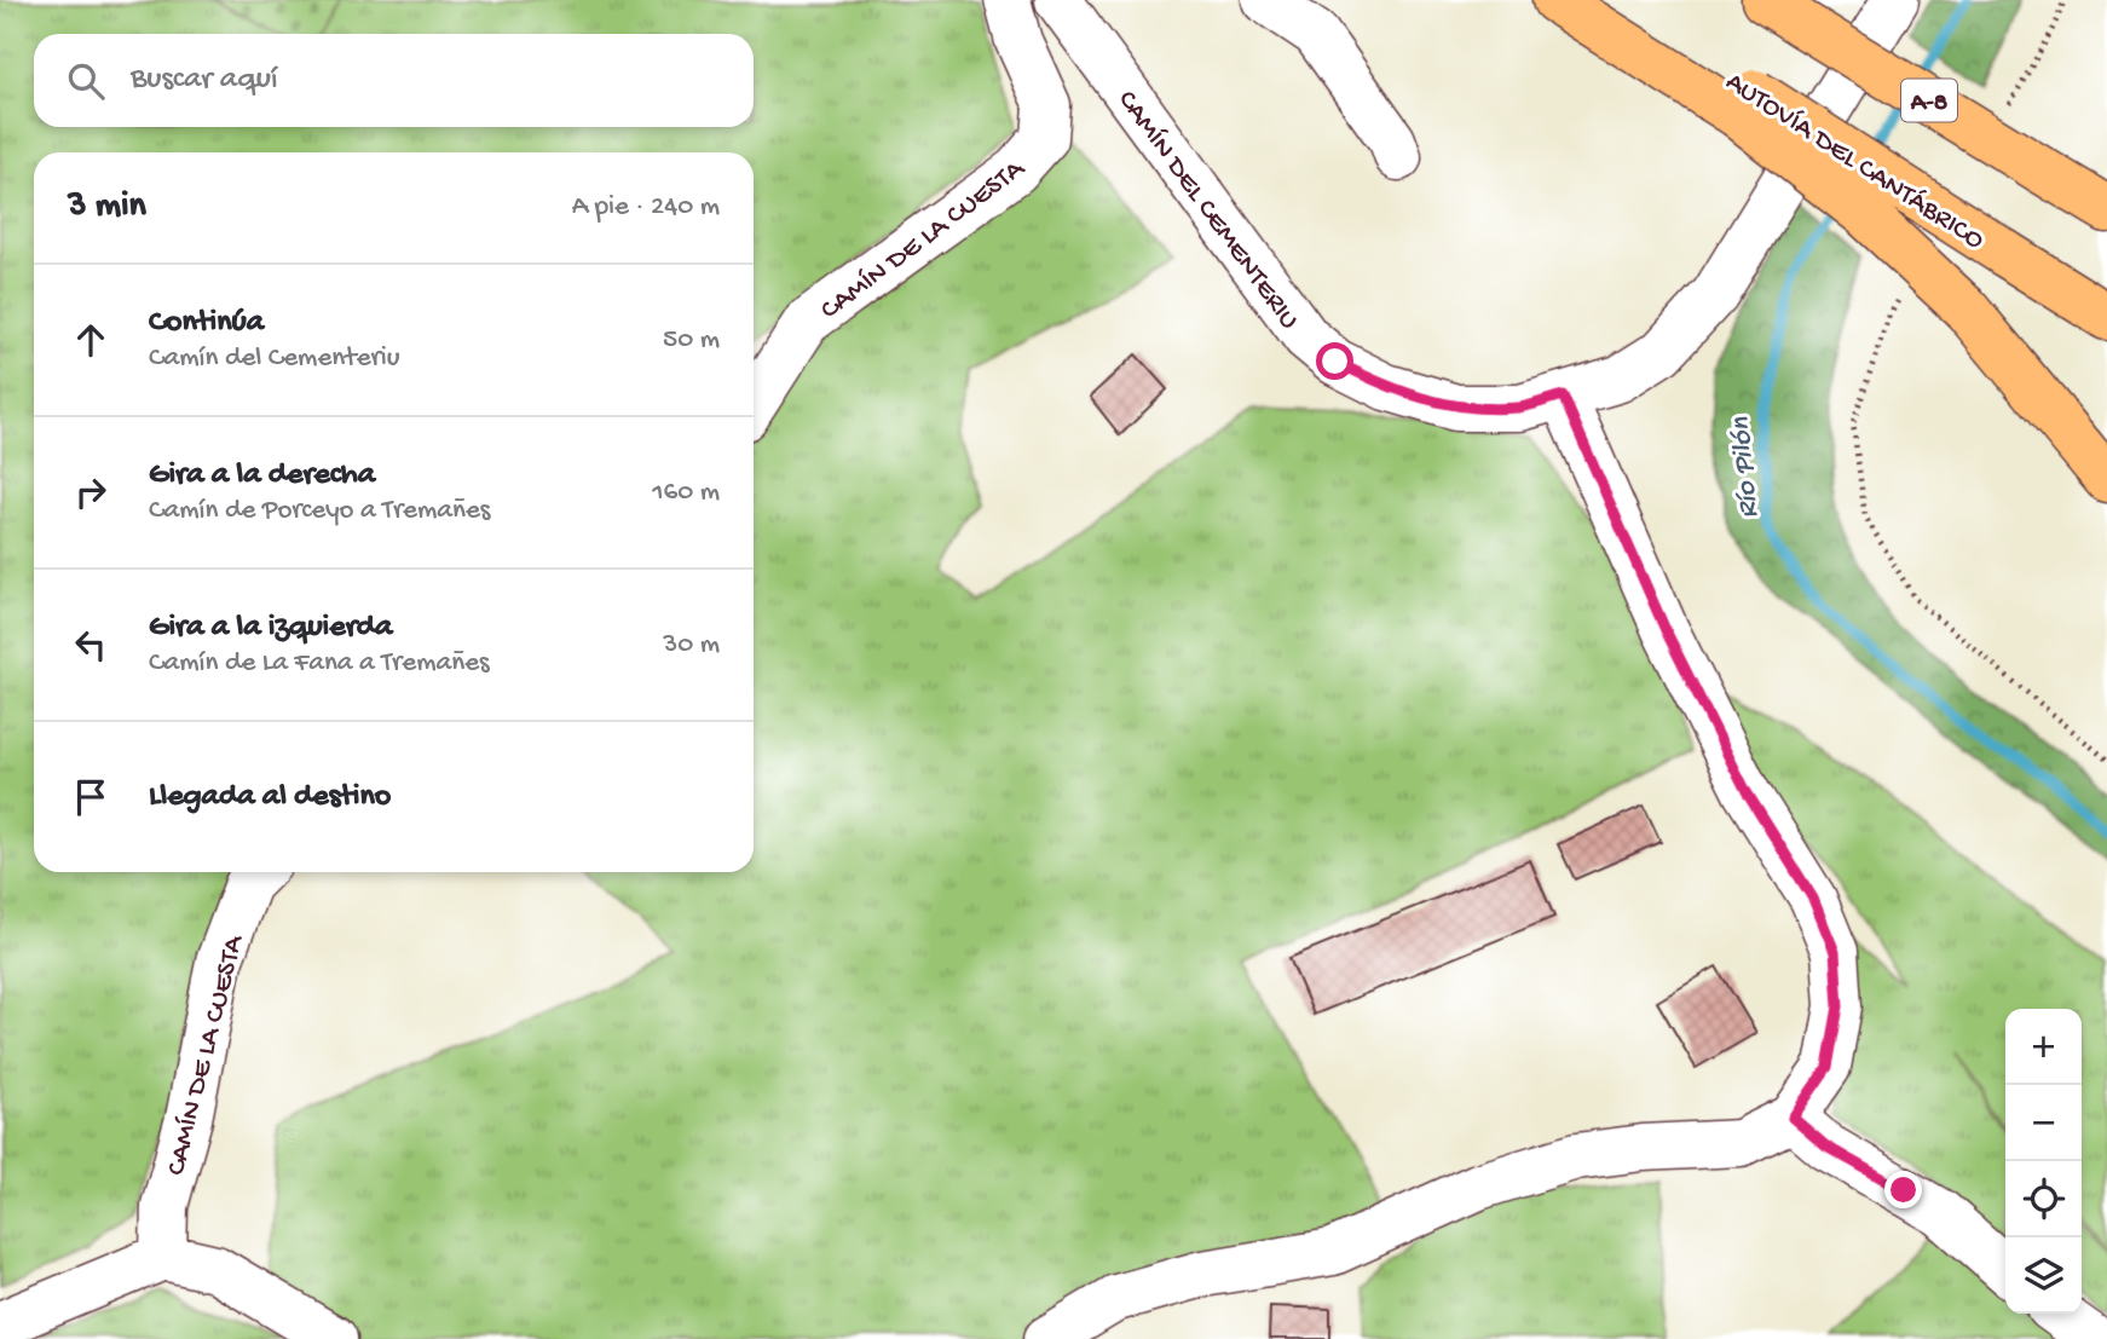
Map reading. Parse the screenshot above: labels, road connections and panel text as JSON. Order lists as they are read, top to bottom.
{
  "streets": {
    "highway": ["A-8", "AUTOVÍA DEL CANTÁBRICO"],
    "street": ["CAMÍN DEL CEMENTERIU", "CAMÍN DE LA CUESTA"]
  },
  "water": ["Río Pilón"],
  "page": {
    "search": "Buscar aquí",
    "heading": ["3 min", "A pie · 240 m"],
    "list": [
      ["Continúa", "Camín del Cementeriu", "50 m"],
      ["Gira a la derecha", "Camín de Porceyo a Tremañes", "160 m"],
      ["Gira a la izquierda", "Camín de La Fana a Tremañes", "30 m"],
      "Llegada al destino"
    ],
    "map_buttons": ["+", "−"]
  }
}
